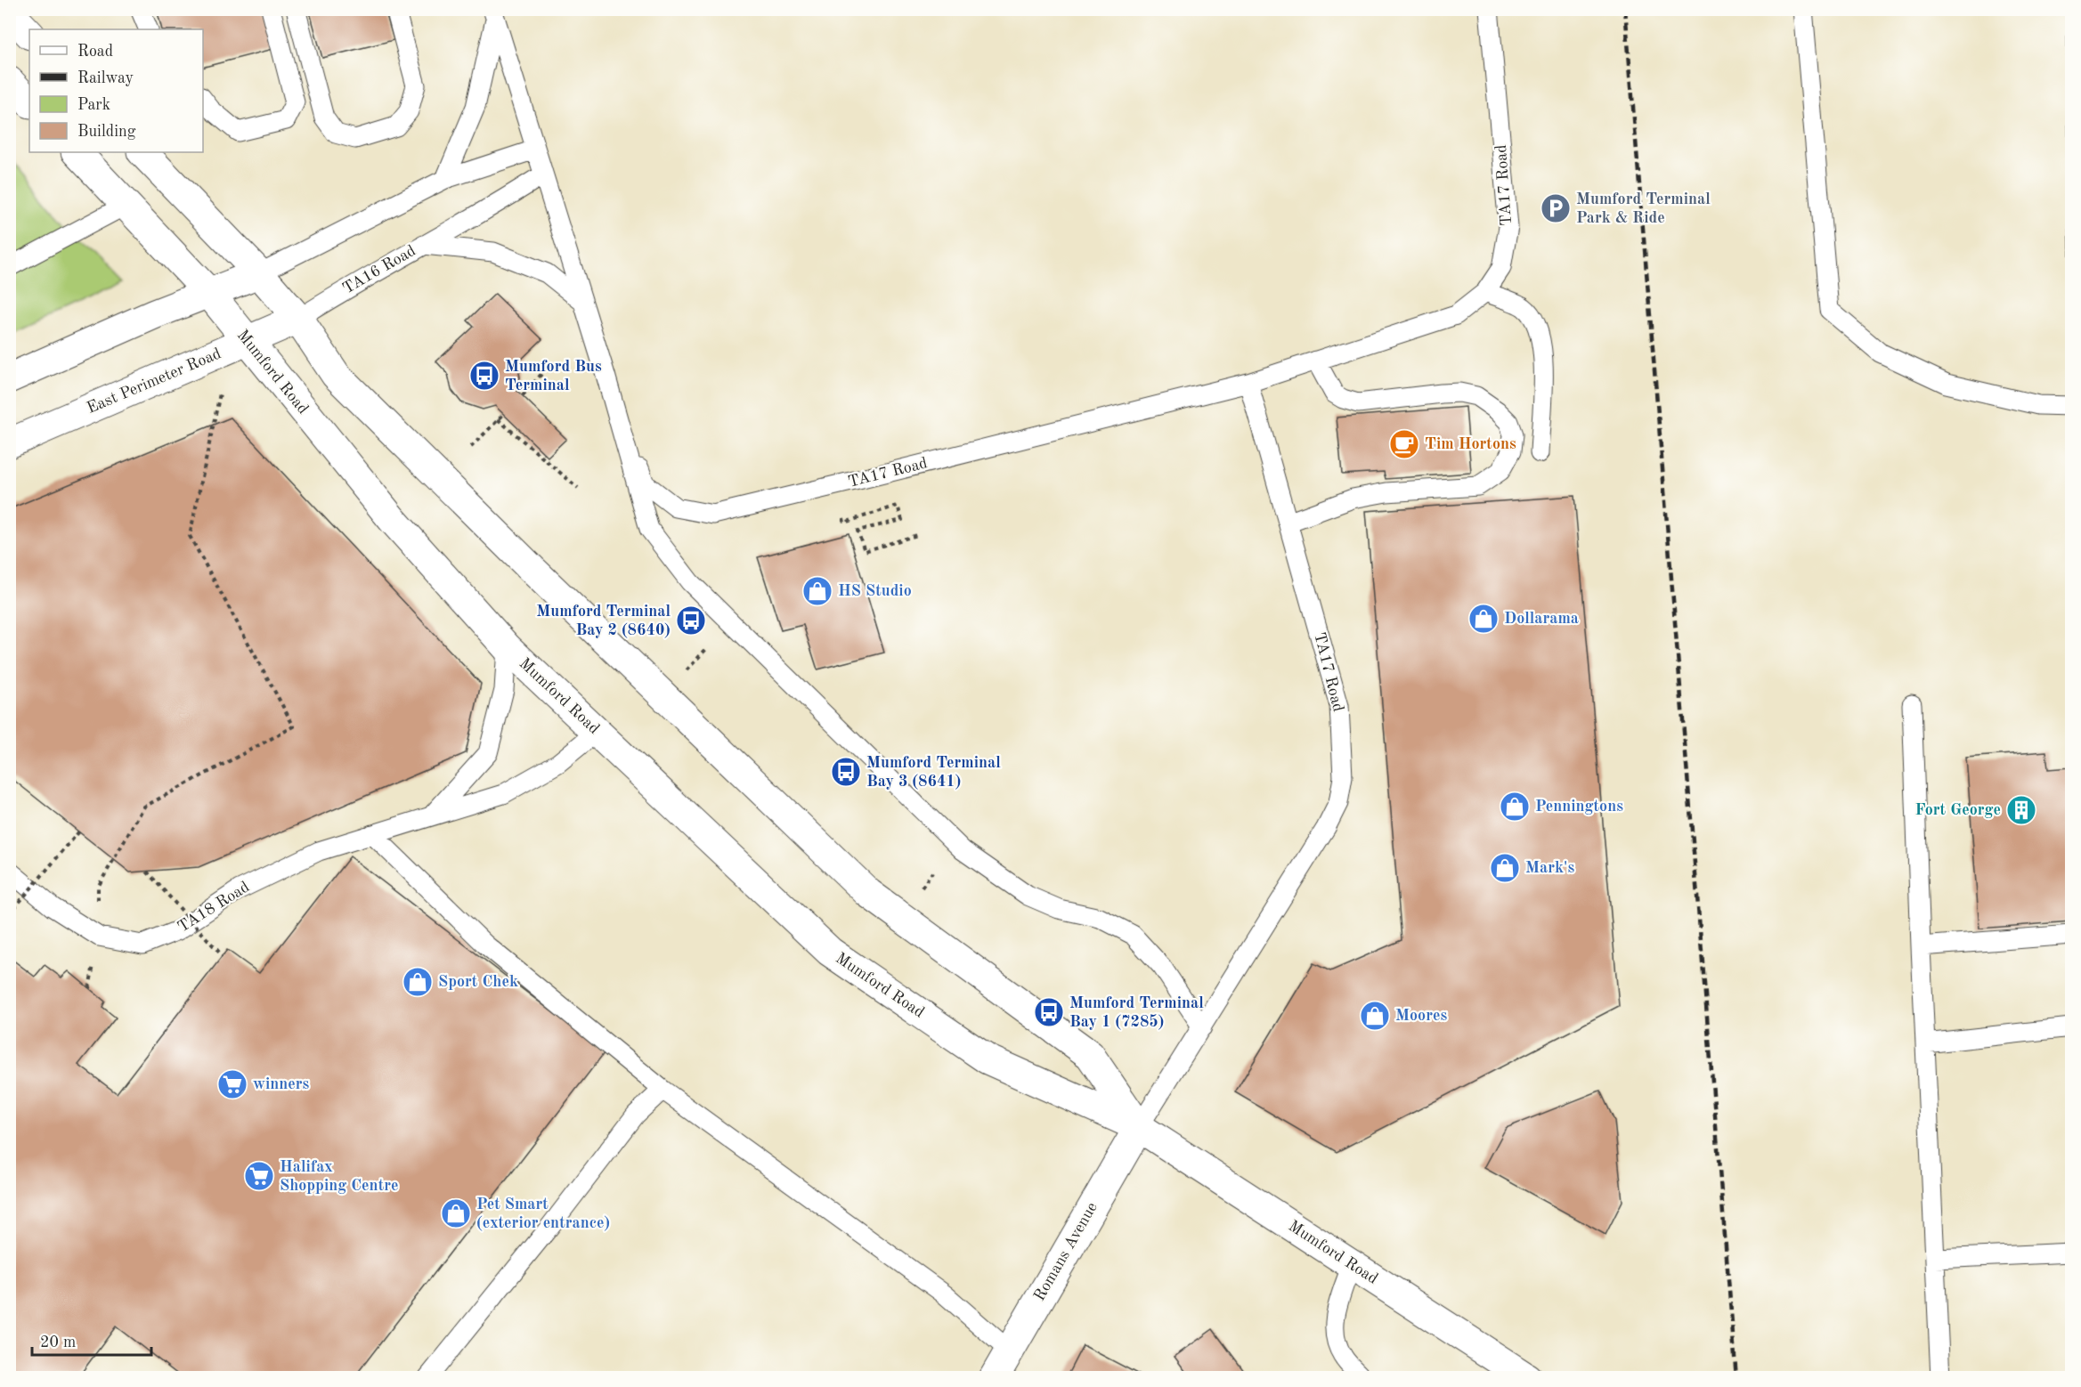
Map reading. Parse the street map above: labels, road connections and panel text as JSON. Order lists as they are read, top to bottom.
{
  "streets": {
    "street": ["Mumford Road", "East Perimeter Road", "Romans Avenue"],
    "lane": ["TA17 Road", "TA16 Road", "TA18 Road"]
  },
  "crossings": [
    ["TA17 Road", "Mumford Road"],
    ["TA17 Road", "Romans Avenue"],
    ["TA16 Road", "Mumford Road"],
    ["TA16 Road", "East Perimeter Road"],
    ["Mumford Road", "East Perimeter Road"],
    ["Mumford Road", "TA18 Road"],
    ["Mumford Road", "Romans Avenue"]
  ],
  "places": {
    "parking": ["Mumford Terminal Park & Ride"],
    "bus stop": [
      "Mumford Bus Terminal",
      "Mumford Terminal Bay 2 (8640)",
      "Mumford Terminal Bay 3 (8641)",
      "Mumford Terminal Bay 1 (7285)"
    ],
    "cafe": ["Tim Hortons"],
    "shop": [
      "HS Studio",
      "Dollarama",
      "Penningtons",
      "Mark's",
      "Sport Chek",
      "Moores",
      "Pet Smart (exterior entrance)"
    ],
    "building": ["Fort George"],
    "supermarket": ["winners", "Halifax Shopping Centre"]
  },
  "legend": [
    "Road",
    "Railway",
    "Park",
    "Building"
  ],
  "scale_bar": "20 m"
}
